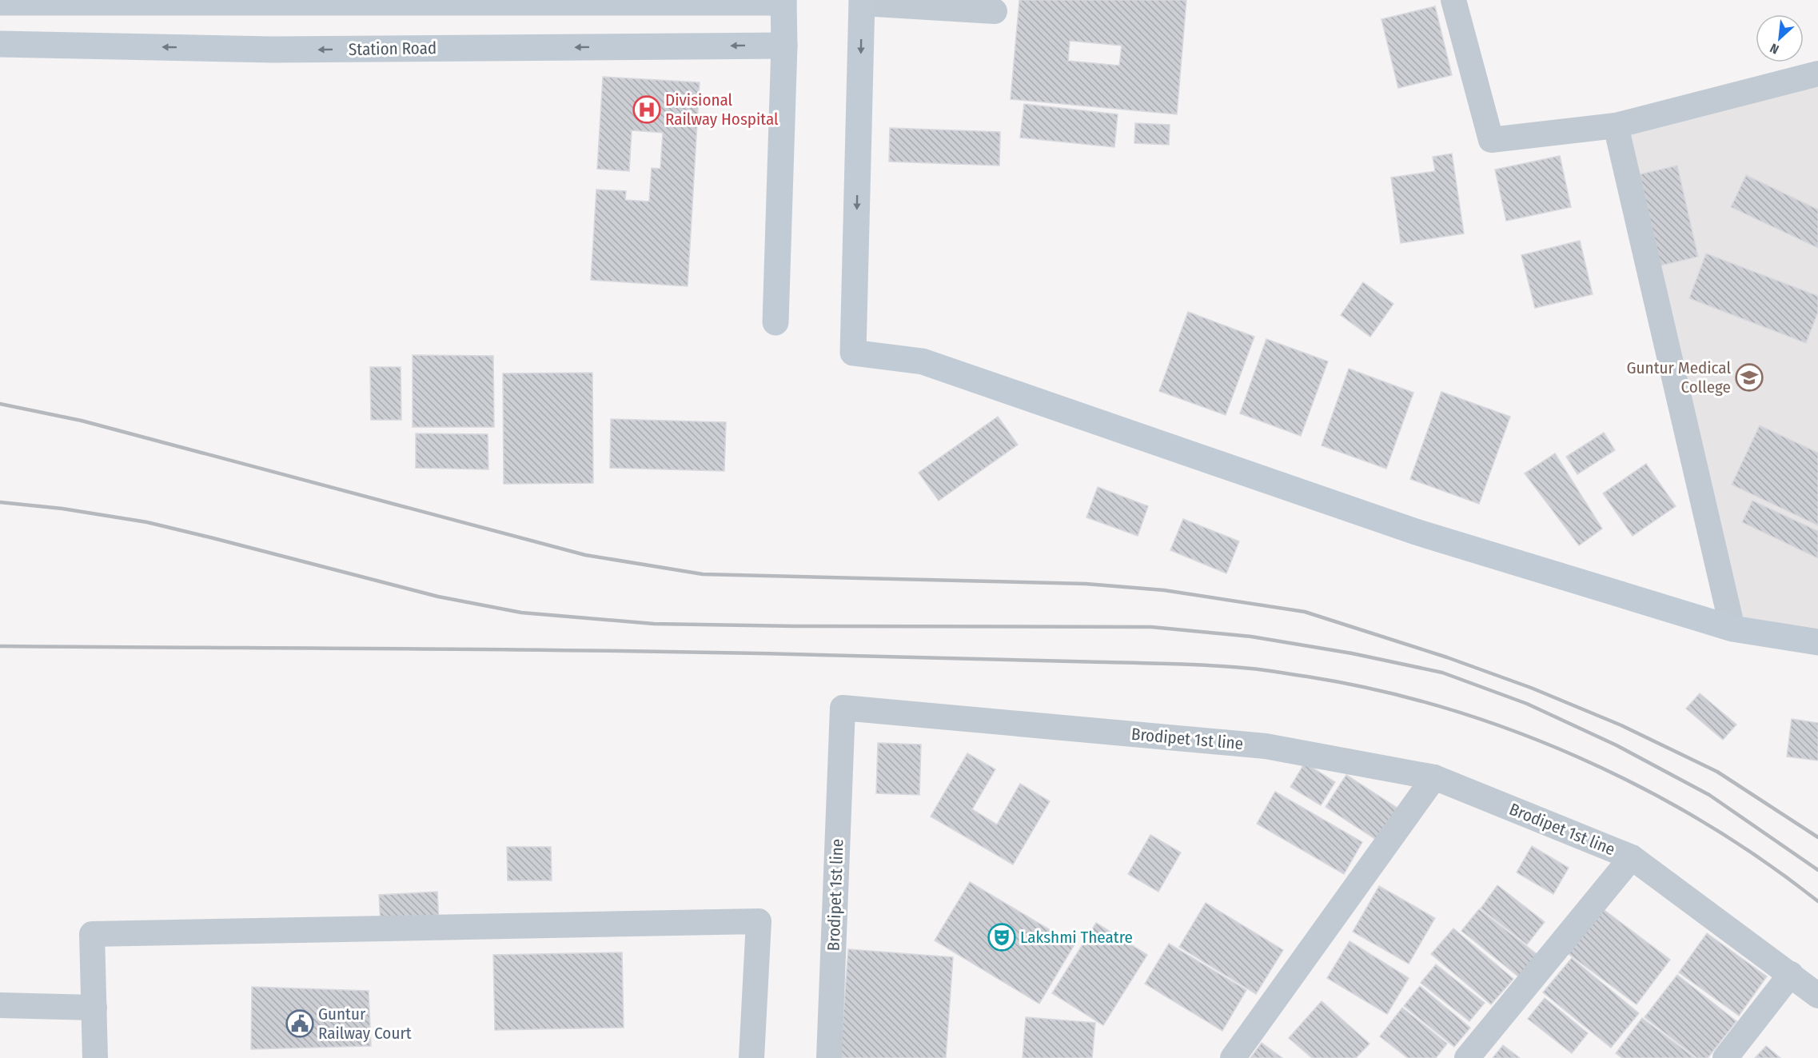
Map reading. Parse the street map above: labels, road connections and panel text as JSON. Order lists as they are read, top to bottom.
{
  "streets": {
    "street": ["Station Road", "Brodipet 1st line"]
  },
  "places": {
    "hospital": ["Divisional Railway Hospital"],
    "school or university": ["Guntur Medical College"],
    "theatre": ["Lakshmi Theatre"],
    "public building": ["Guntur Railway Court"]
  },
  "north": "bottom left"
}
